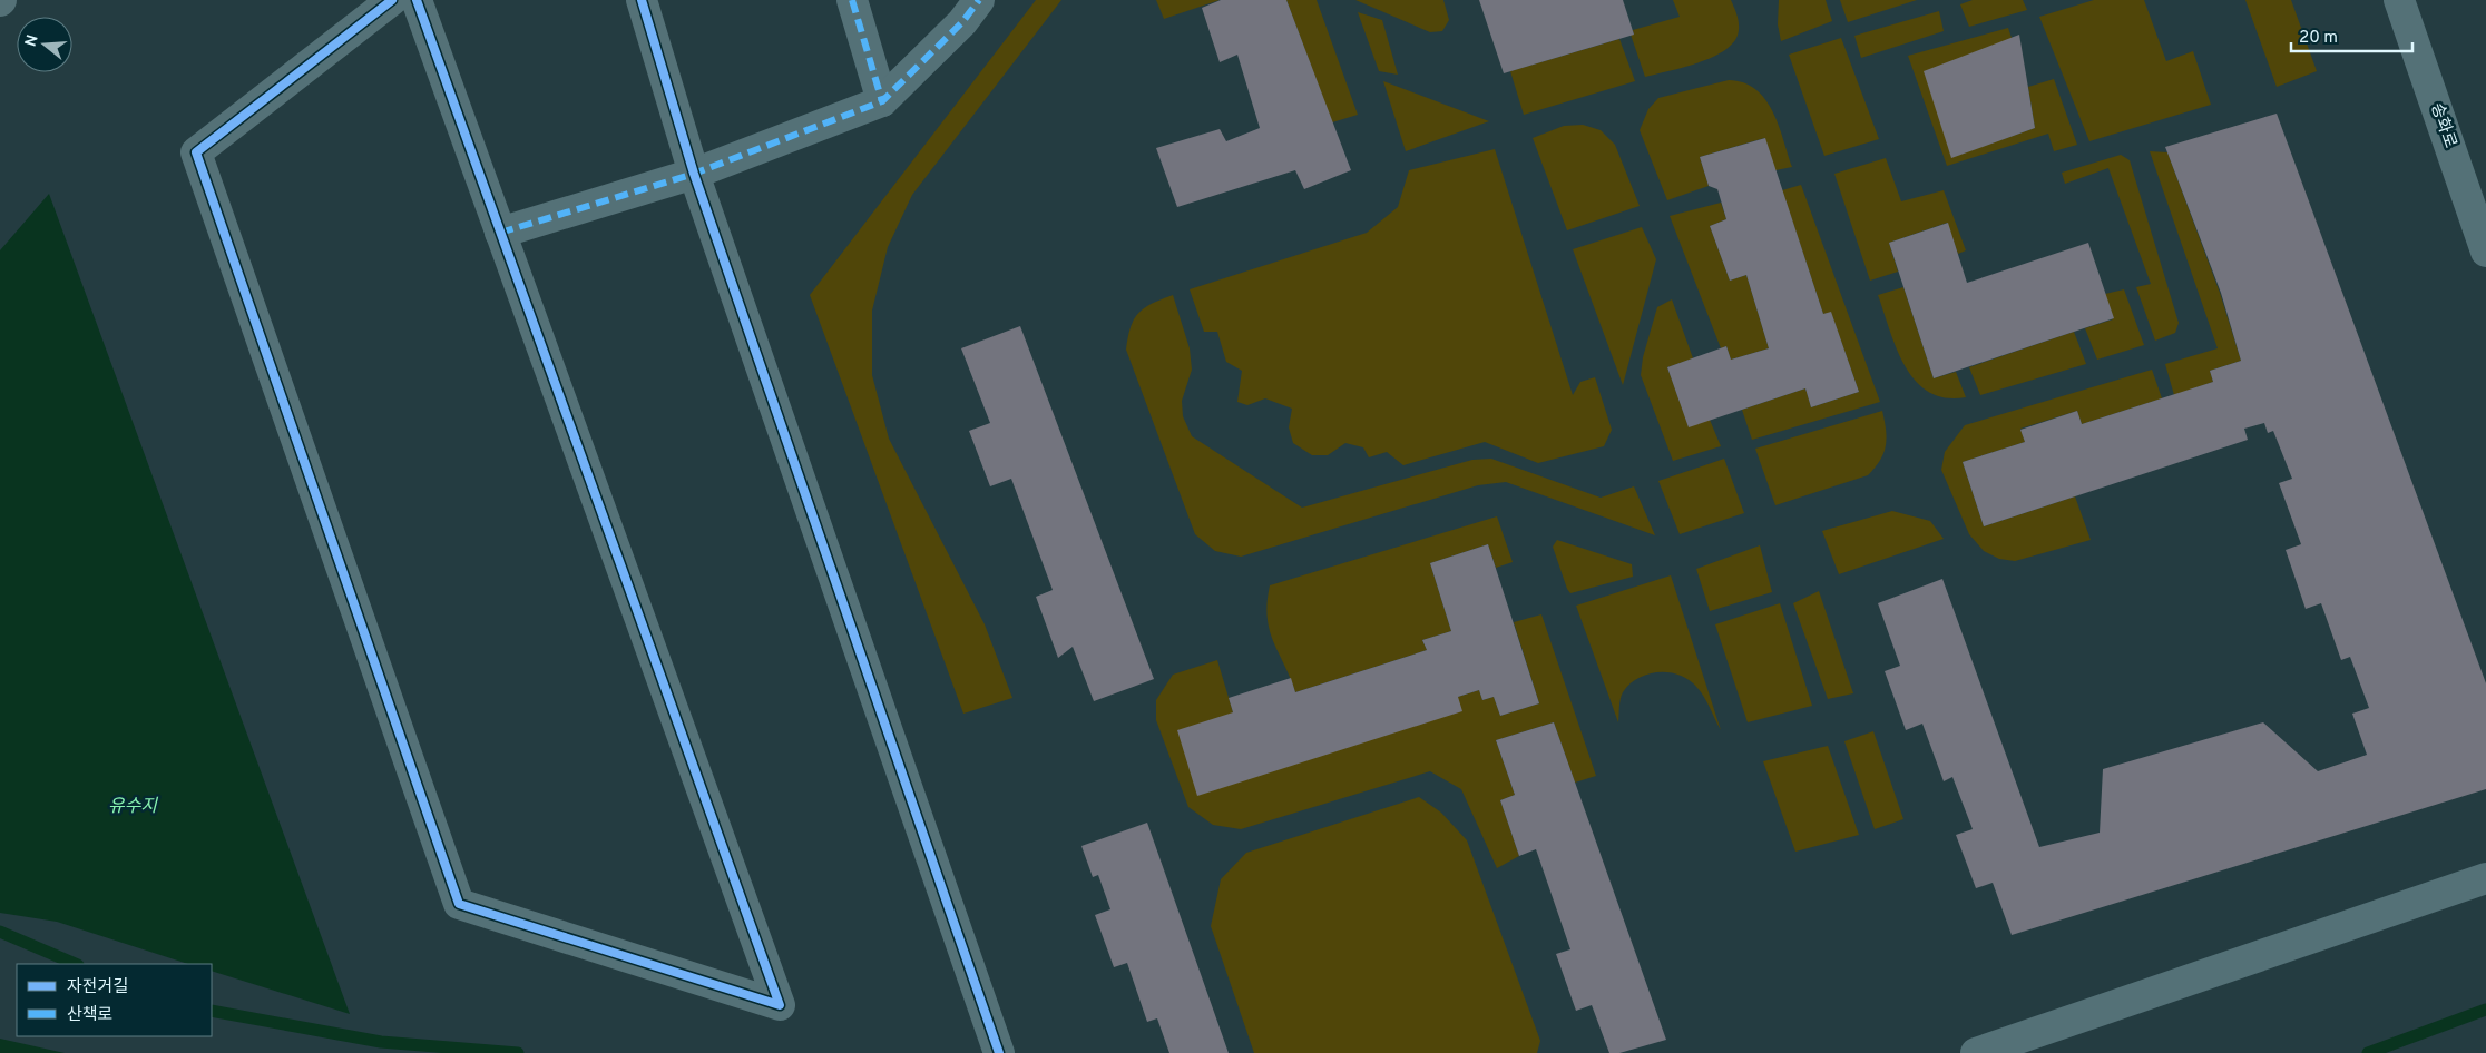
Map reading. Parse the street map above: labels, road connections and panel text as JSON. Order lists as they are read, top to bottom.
{
  "streets": {
    "street": ["송화로"]
  },
  "water": ["유수지"],
  "legend": ["자전거길", "산책로"],
  "scale_bar": "20 m",
  "north": "left"
}
